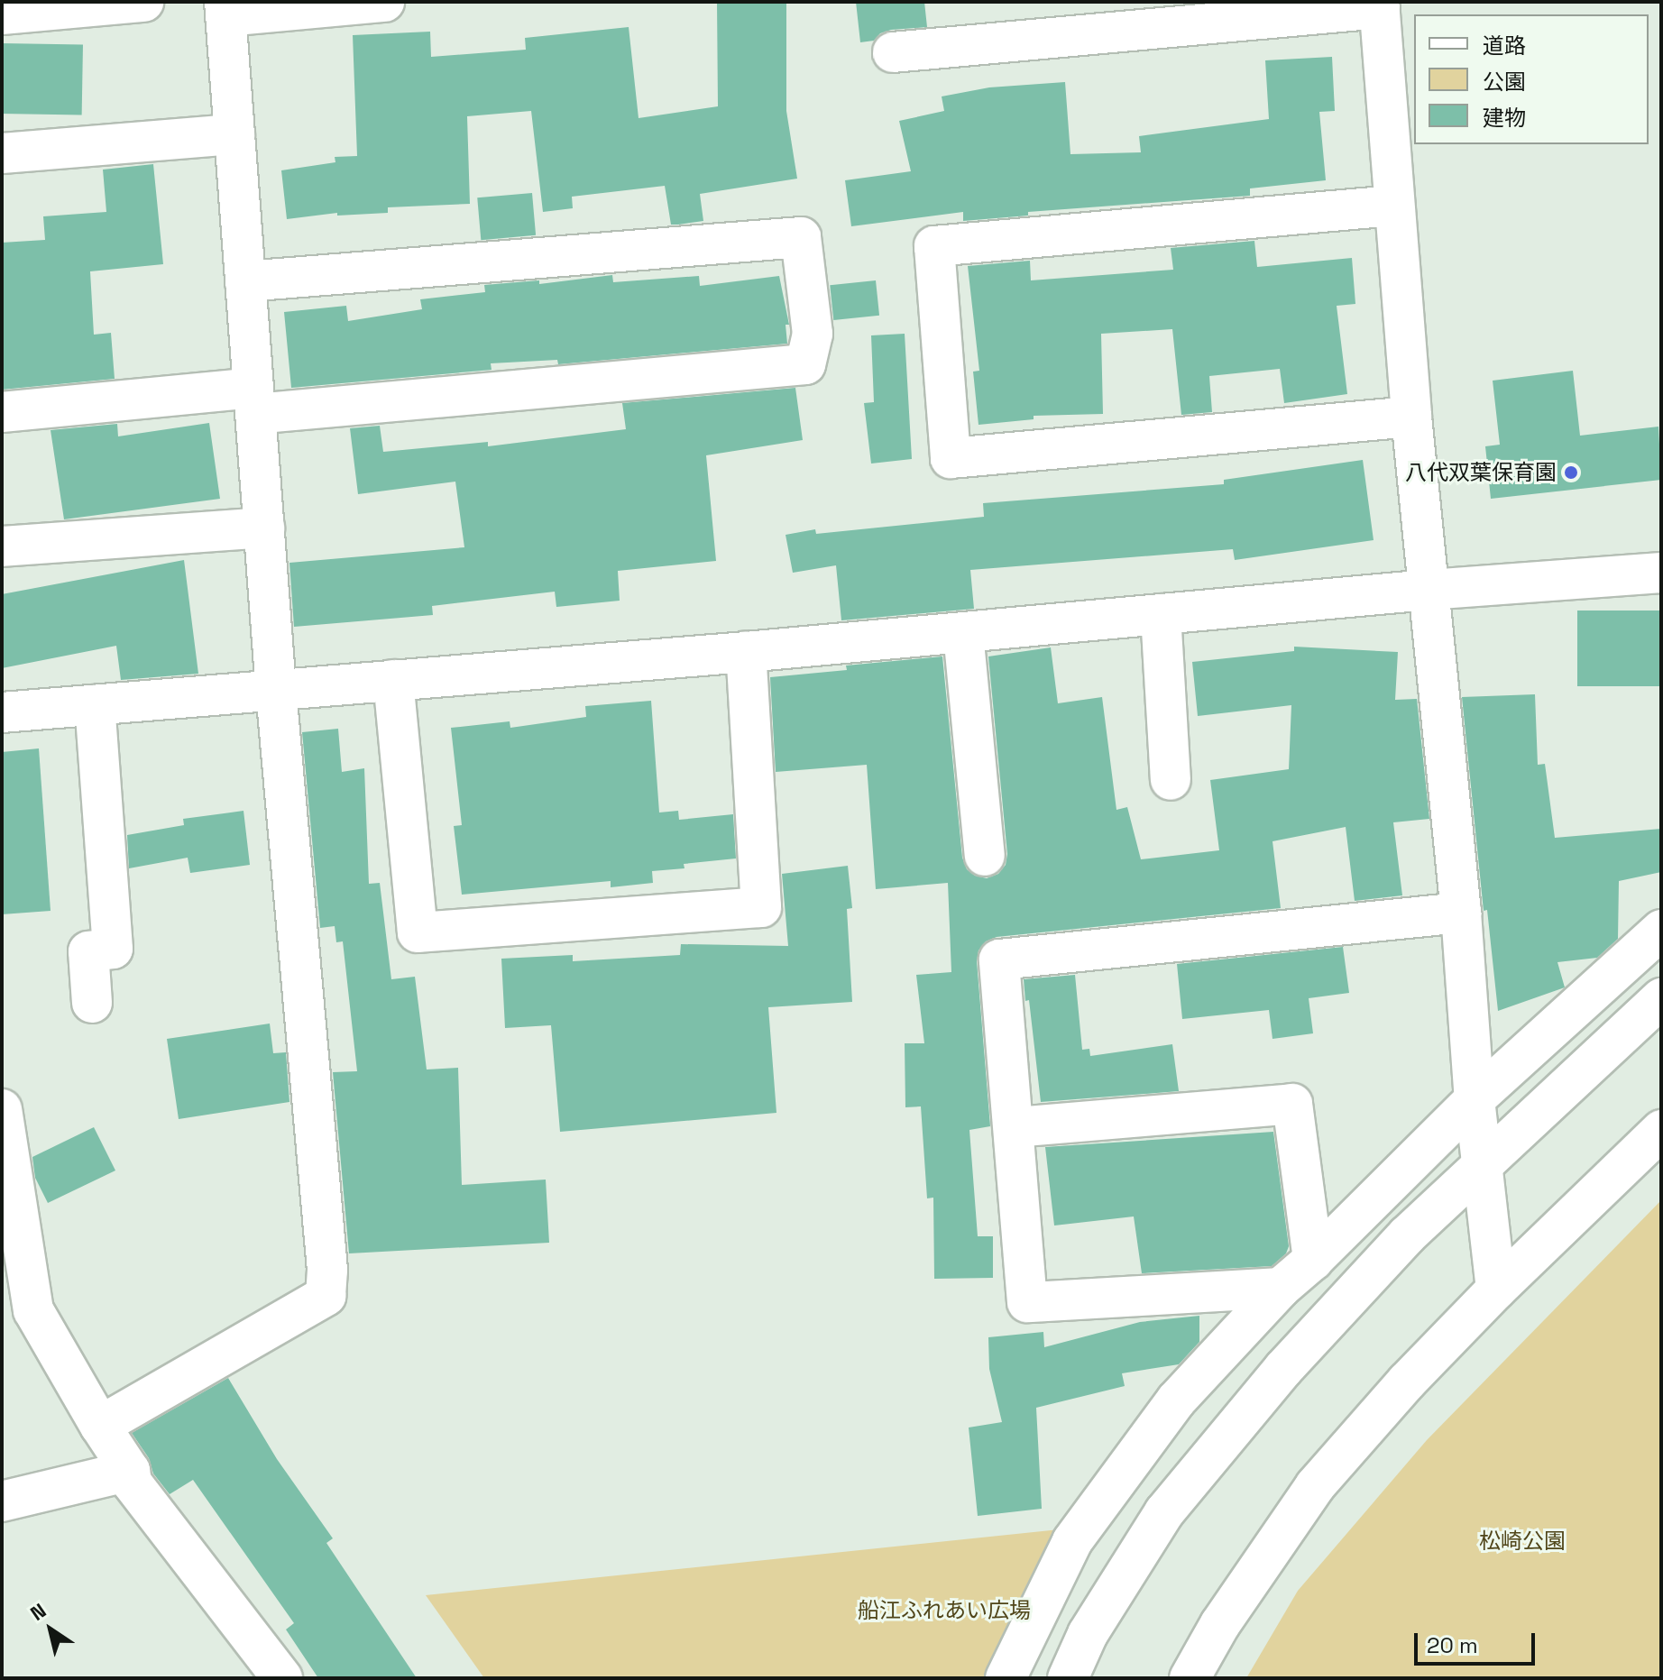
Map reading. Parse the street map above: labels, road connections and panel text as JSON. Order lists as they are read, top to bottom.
{
  "parks": ["松崎公園", "船江ふれあい広場"],
  "places": ["八代双葉保育園"],
  "legend": ["道路", "公園", "建物"],
  "scale_bar": "20 m",
  "north": "top left"
}
